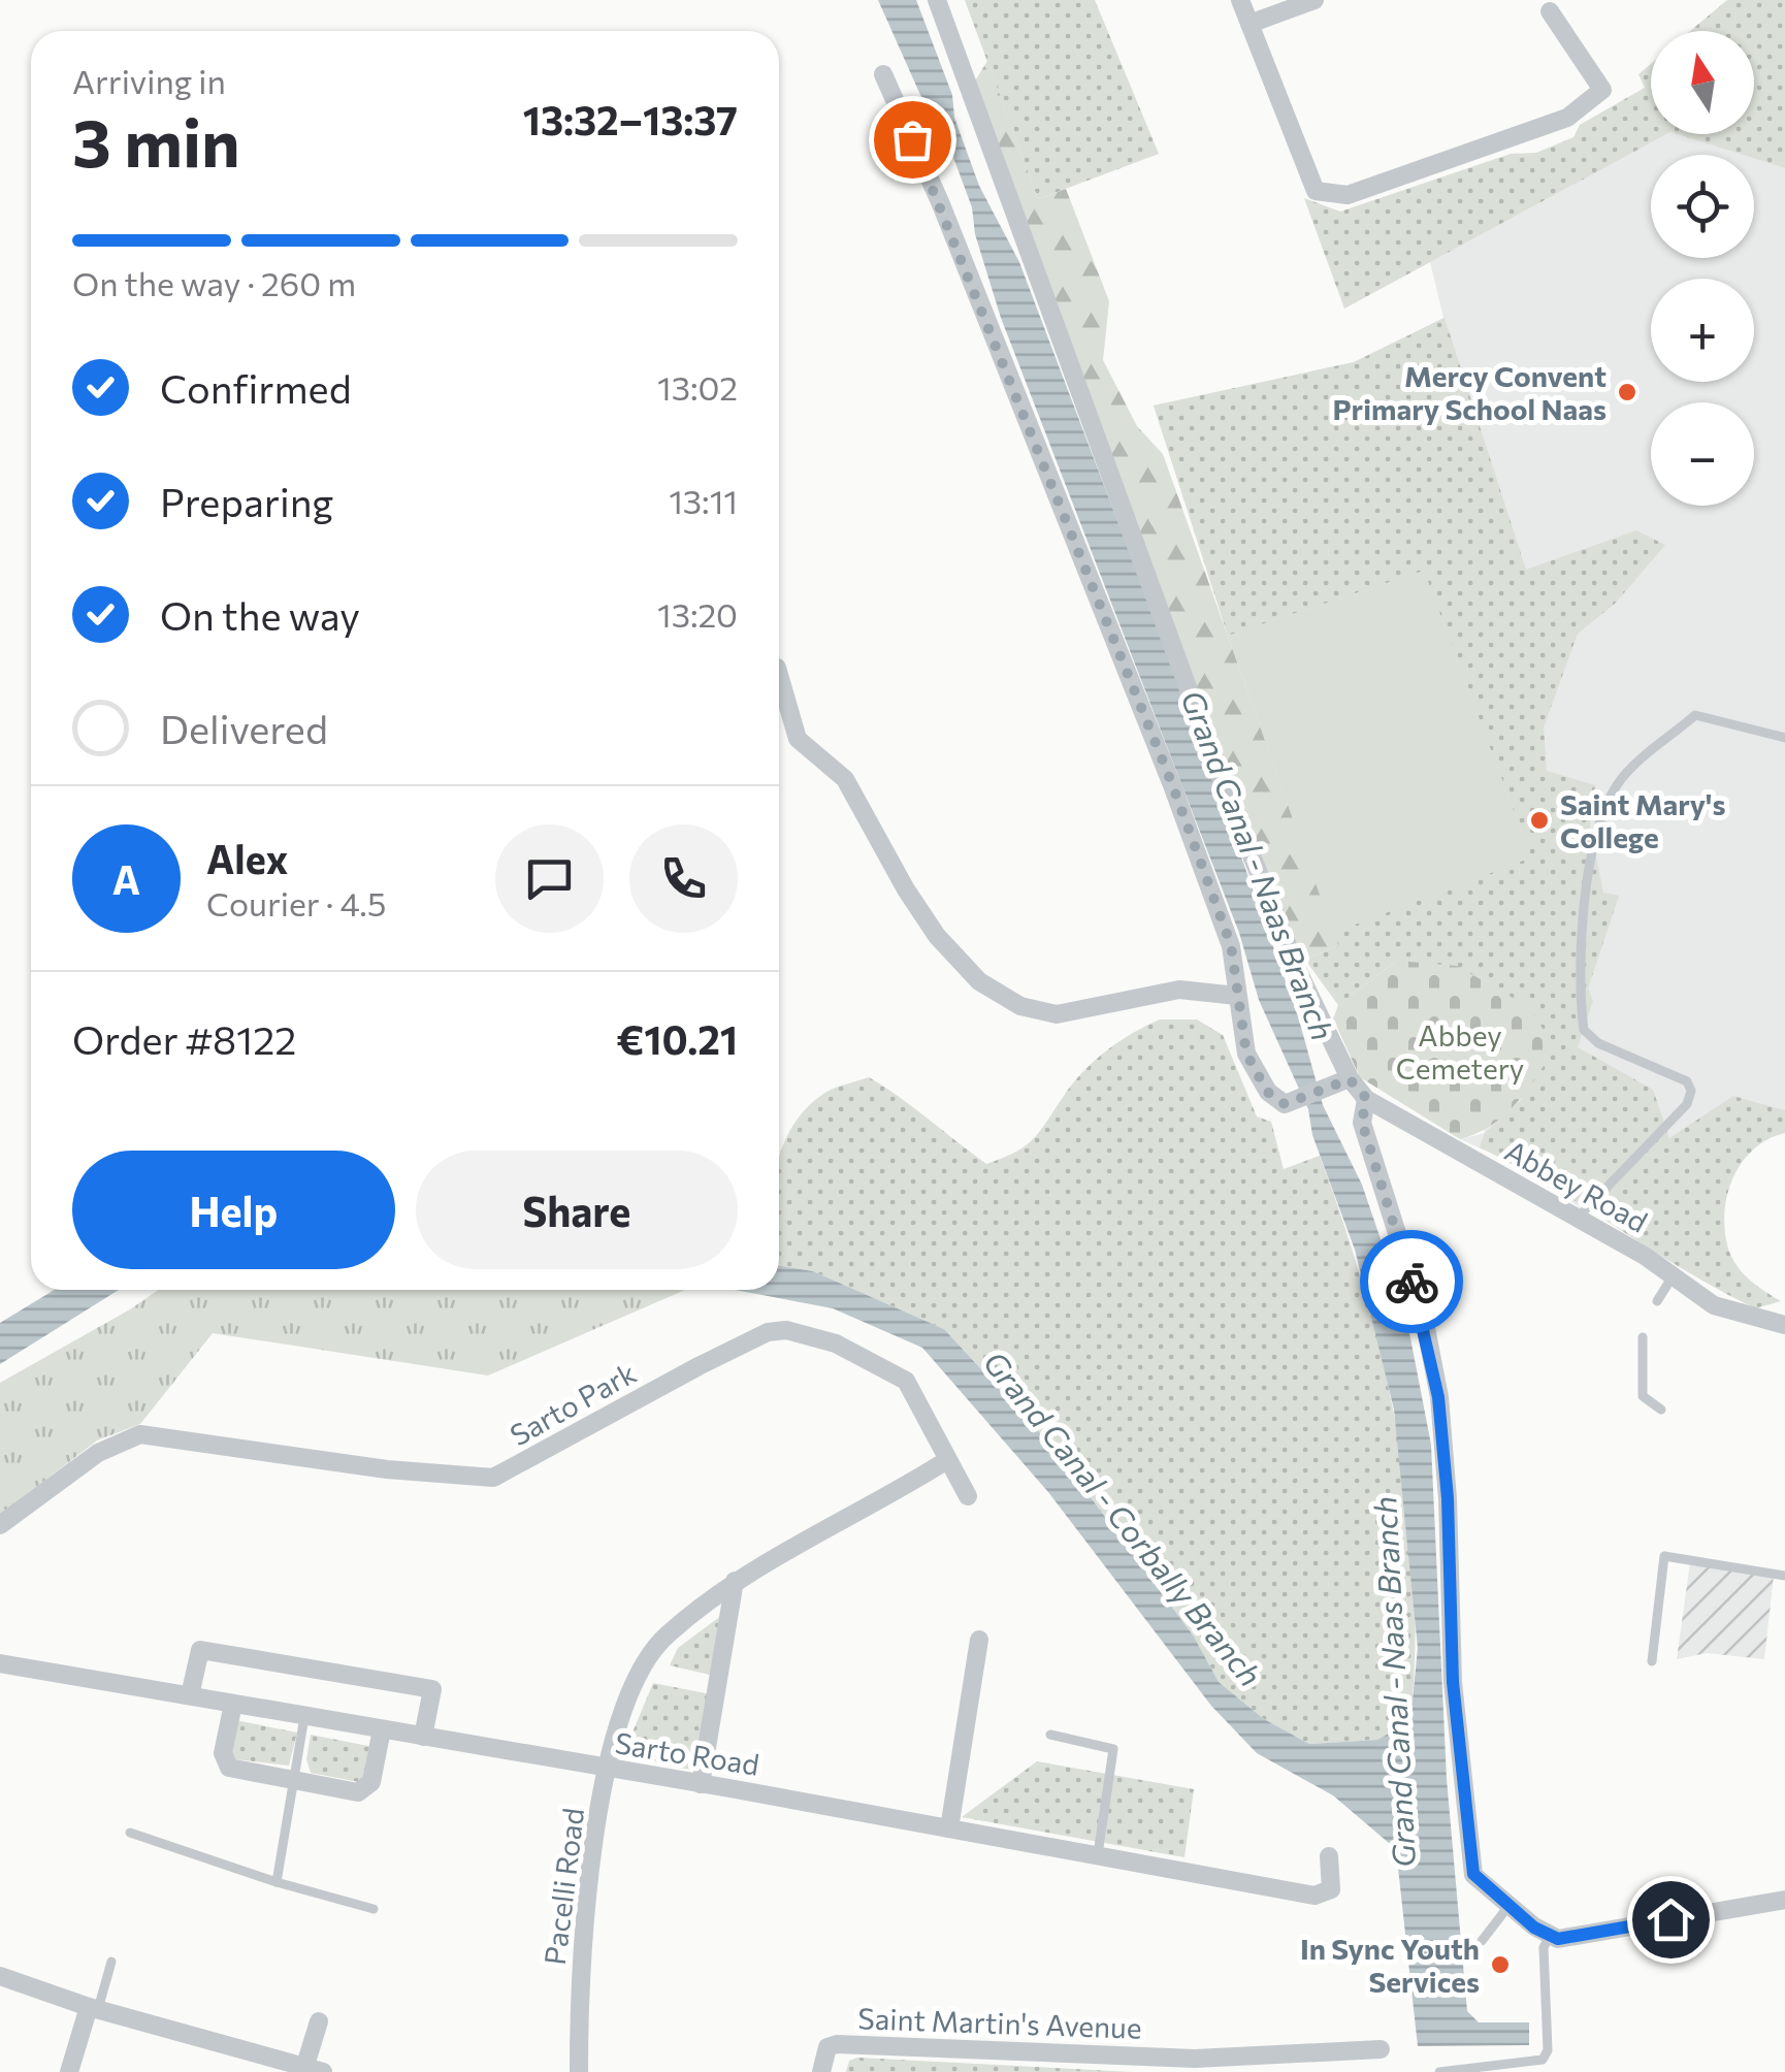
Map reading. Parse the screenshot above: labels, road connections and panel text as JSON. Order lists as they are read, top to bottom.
{
  "streets": {
    "street": [
      "Abbey Road",
      "Sarto Park",
      "Sarto Road",
      "Pacelli Road",
      "Saint Martin's Avenue"
    ]
  },
  "crossings": [
    ["Sarto Road", "Pacelli Road"]
  ],
  "water": ["Grand Canal - Naas Branch", "Grand Canal - Corbally Branch"],
  "parks": ["Abbey Cemetery"],
  "places": ["Mercy Convent Primary School Naas", "Saint Mary's College", "In Sync Youth Services"],
  "north": "top",
  "page": {
    "map_buttons": ["+", "−"],
    "heading": ["3 min", "Arriving in", "13:32–13:37"],
    "panel": [
      "Alex",
      "Courier · 4.5",
      "Order #8122",
      "€10.21"
    ],
    "bar": "On the way · 260 m",
    "list": [
      ["Confirmed", "13:02"],
      ["Preparing", "13:11"],
      ["On the way", "13:20"],
      "Delivered"
    ],
    "round": "A",
    "buttons": ["Help", "Share"]
  }
}
